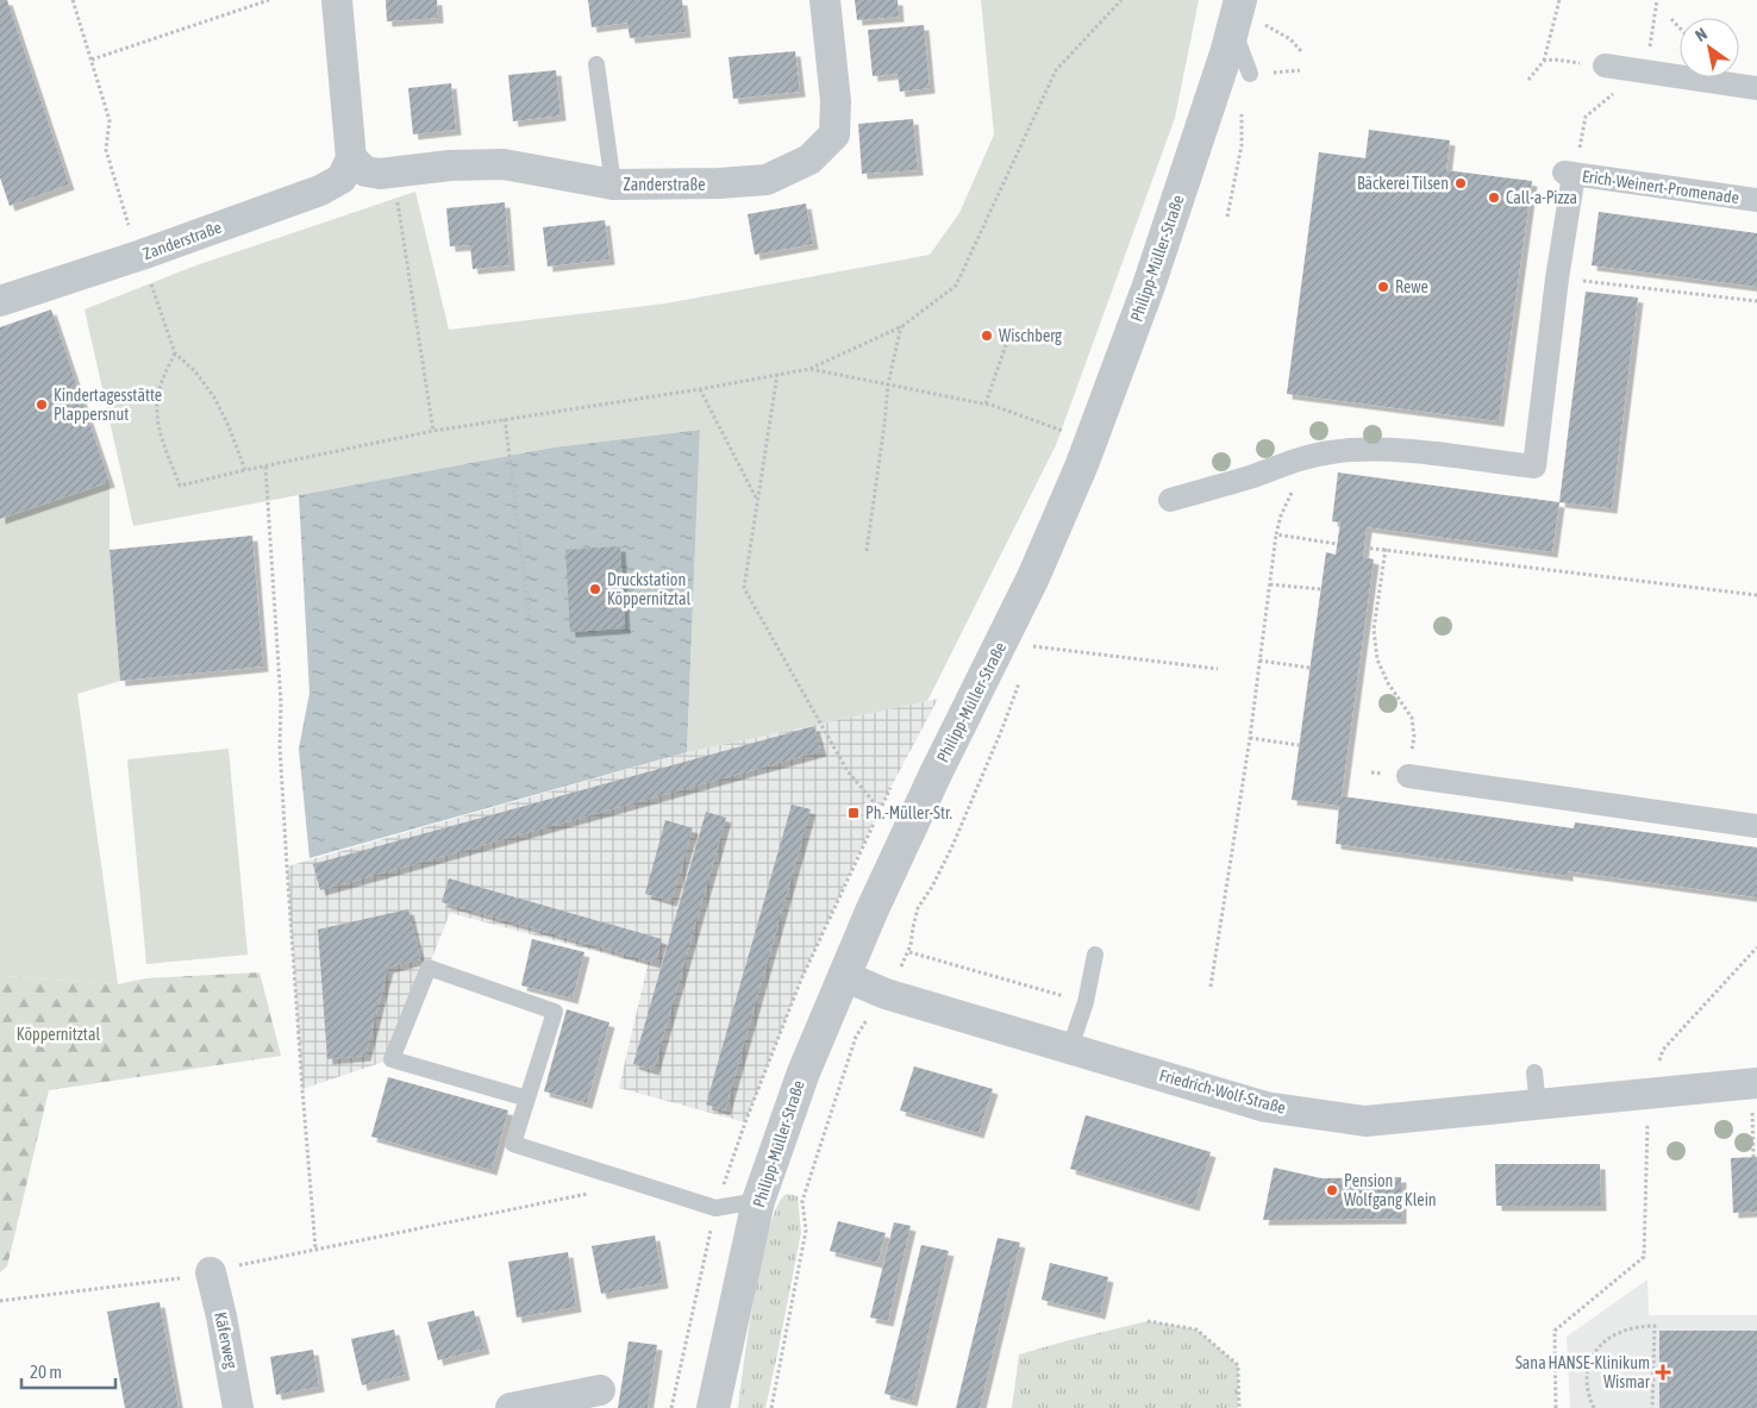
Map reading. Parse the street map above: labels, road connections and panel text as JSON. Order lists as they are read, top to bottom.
{
  "streets": {
    "street": [
      "Zanderstraße",
      "Erich-Weinert-Promenade",
      "Philipp-Müller-Straße",
      "Friedrich-Wolf-Straße",
      "Käferweg"
    ]
  },
  "crossings": [
    ["Philipp-Müller-Straße", "Friedrich-Wolf-Straße"]
  ],
  "parks": ["Köppernitztal"],
  "places": {
    "other": [
      "Bäckerei Tilsen",
      "Call-a-Pizza",
      "Rewe",
      "Wischberg",
      "Kindertagesstätte Plappersnut",
      "Druckstation Köppernitztal",
      "Pension Wolfgang Klein"
    ],
    "transit": ["Ph.-Müller-Str."],
    "health": ["Sana HANSE-Klinikum Wismar"]
  },
  "scale_bar": "20 m",
  "north": "top left"
}
